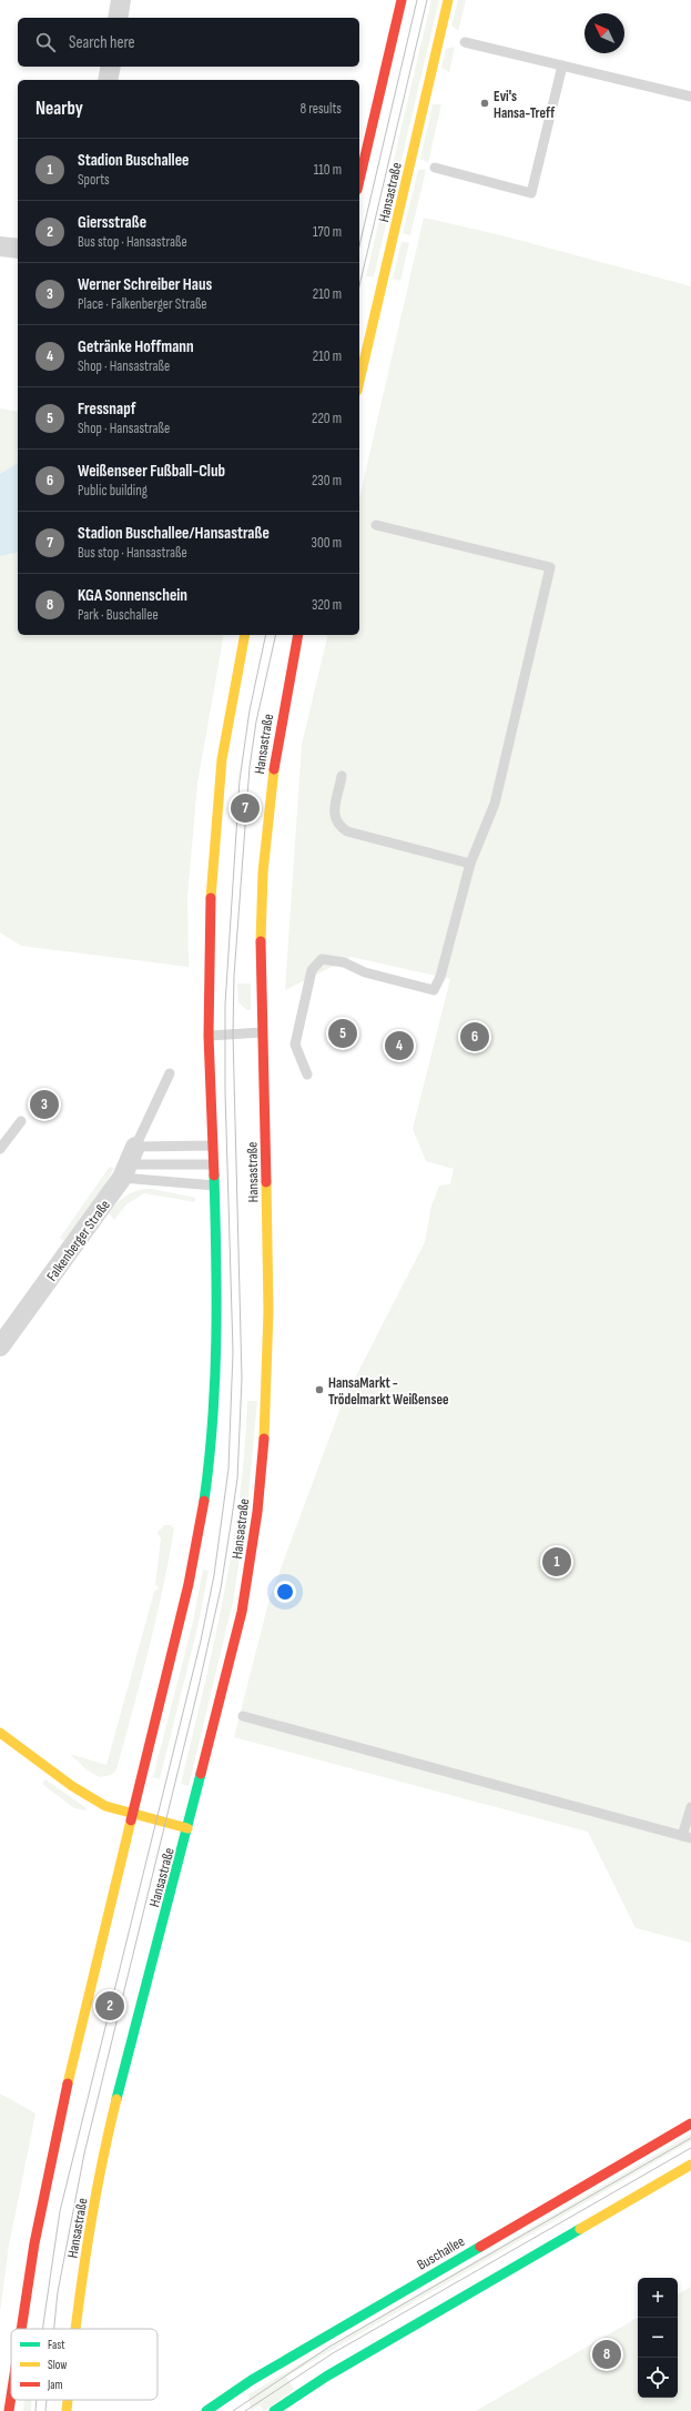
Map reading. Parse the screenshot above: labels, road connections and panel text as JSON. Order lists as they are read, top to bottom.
{
  "streets": {
    "main road": ["Hansastraße", "Buschallee"],
    "street": ["Falkenberger Straße"]
  },
  "places": ["Evi's Hansa-Treff", "HansaMarkt - Trödelmarkt Weißensee"],
  "legend": ["Fast", "Slow", "Jam"],
  "north": "top left",
  "page": {
    "search": "Search here",
    "heading": ["Nearby", "8 results"],
    "list": [
      {
        "mark": "1",
        "name": "Stadion Buschallee",
        "note": "Sports",
        "value": "110 m"
      },
      {
        "mark": "2",
        "name": "Giersstraße",
        "note": "Bus stop · Hansastraße",
        "value": "170 m"
      },
      {
        "mark": "3",
        "name": "Werner Schreiber Haus",
        "note": "Place · Falkenberger Straße",
        "value": "210 m"
      },
      {
        "mark": "4",
        "name": "Getränke Hoffmann",
        "note": "Shop · Hansastraße",
        "value": "210 m"
      },
      {
        "mark": "5",
        "name": "Fressnapf",
        "note": "Shop · Hansastraße",
        "value": "220 m"
      },
      {
        "mark": "6",
        "name": "Weißenseer Fußball-Club",
        "note": "Public building",
        "value": "230 m"
      },
      {
        "mark": "7",
        "name": "Stadion Buschallee/Hansastraße",
        "note": "Bus stop · Hansastraße",
        "value": "300 m"
      },
      {
        "mark": "8",
        "name": "KGA Sonnenschein",
        "note": "Park · Buschallee",
        "value": "320 m"
      }
    ],
    "pins": [
      "7",
      "5",
      "6",
      "4",
      "3",
      "1",
      "2",
      "8"
    ],
    "map_buttons": ["+", "−"]
  }
}
